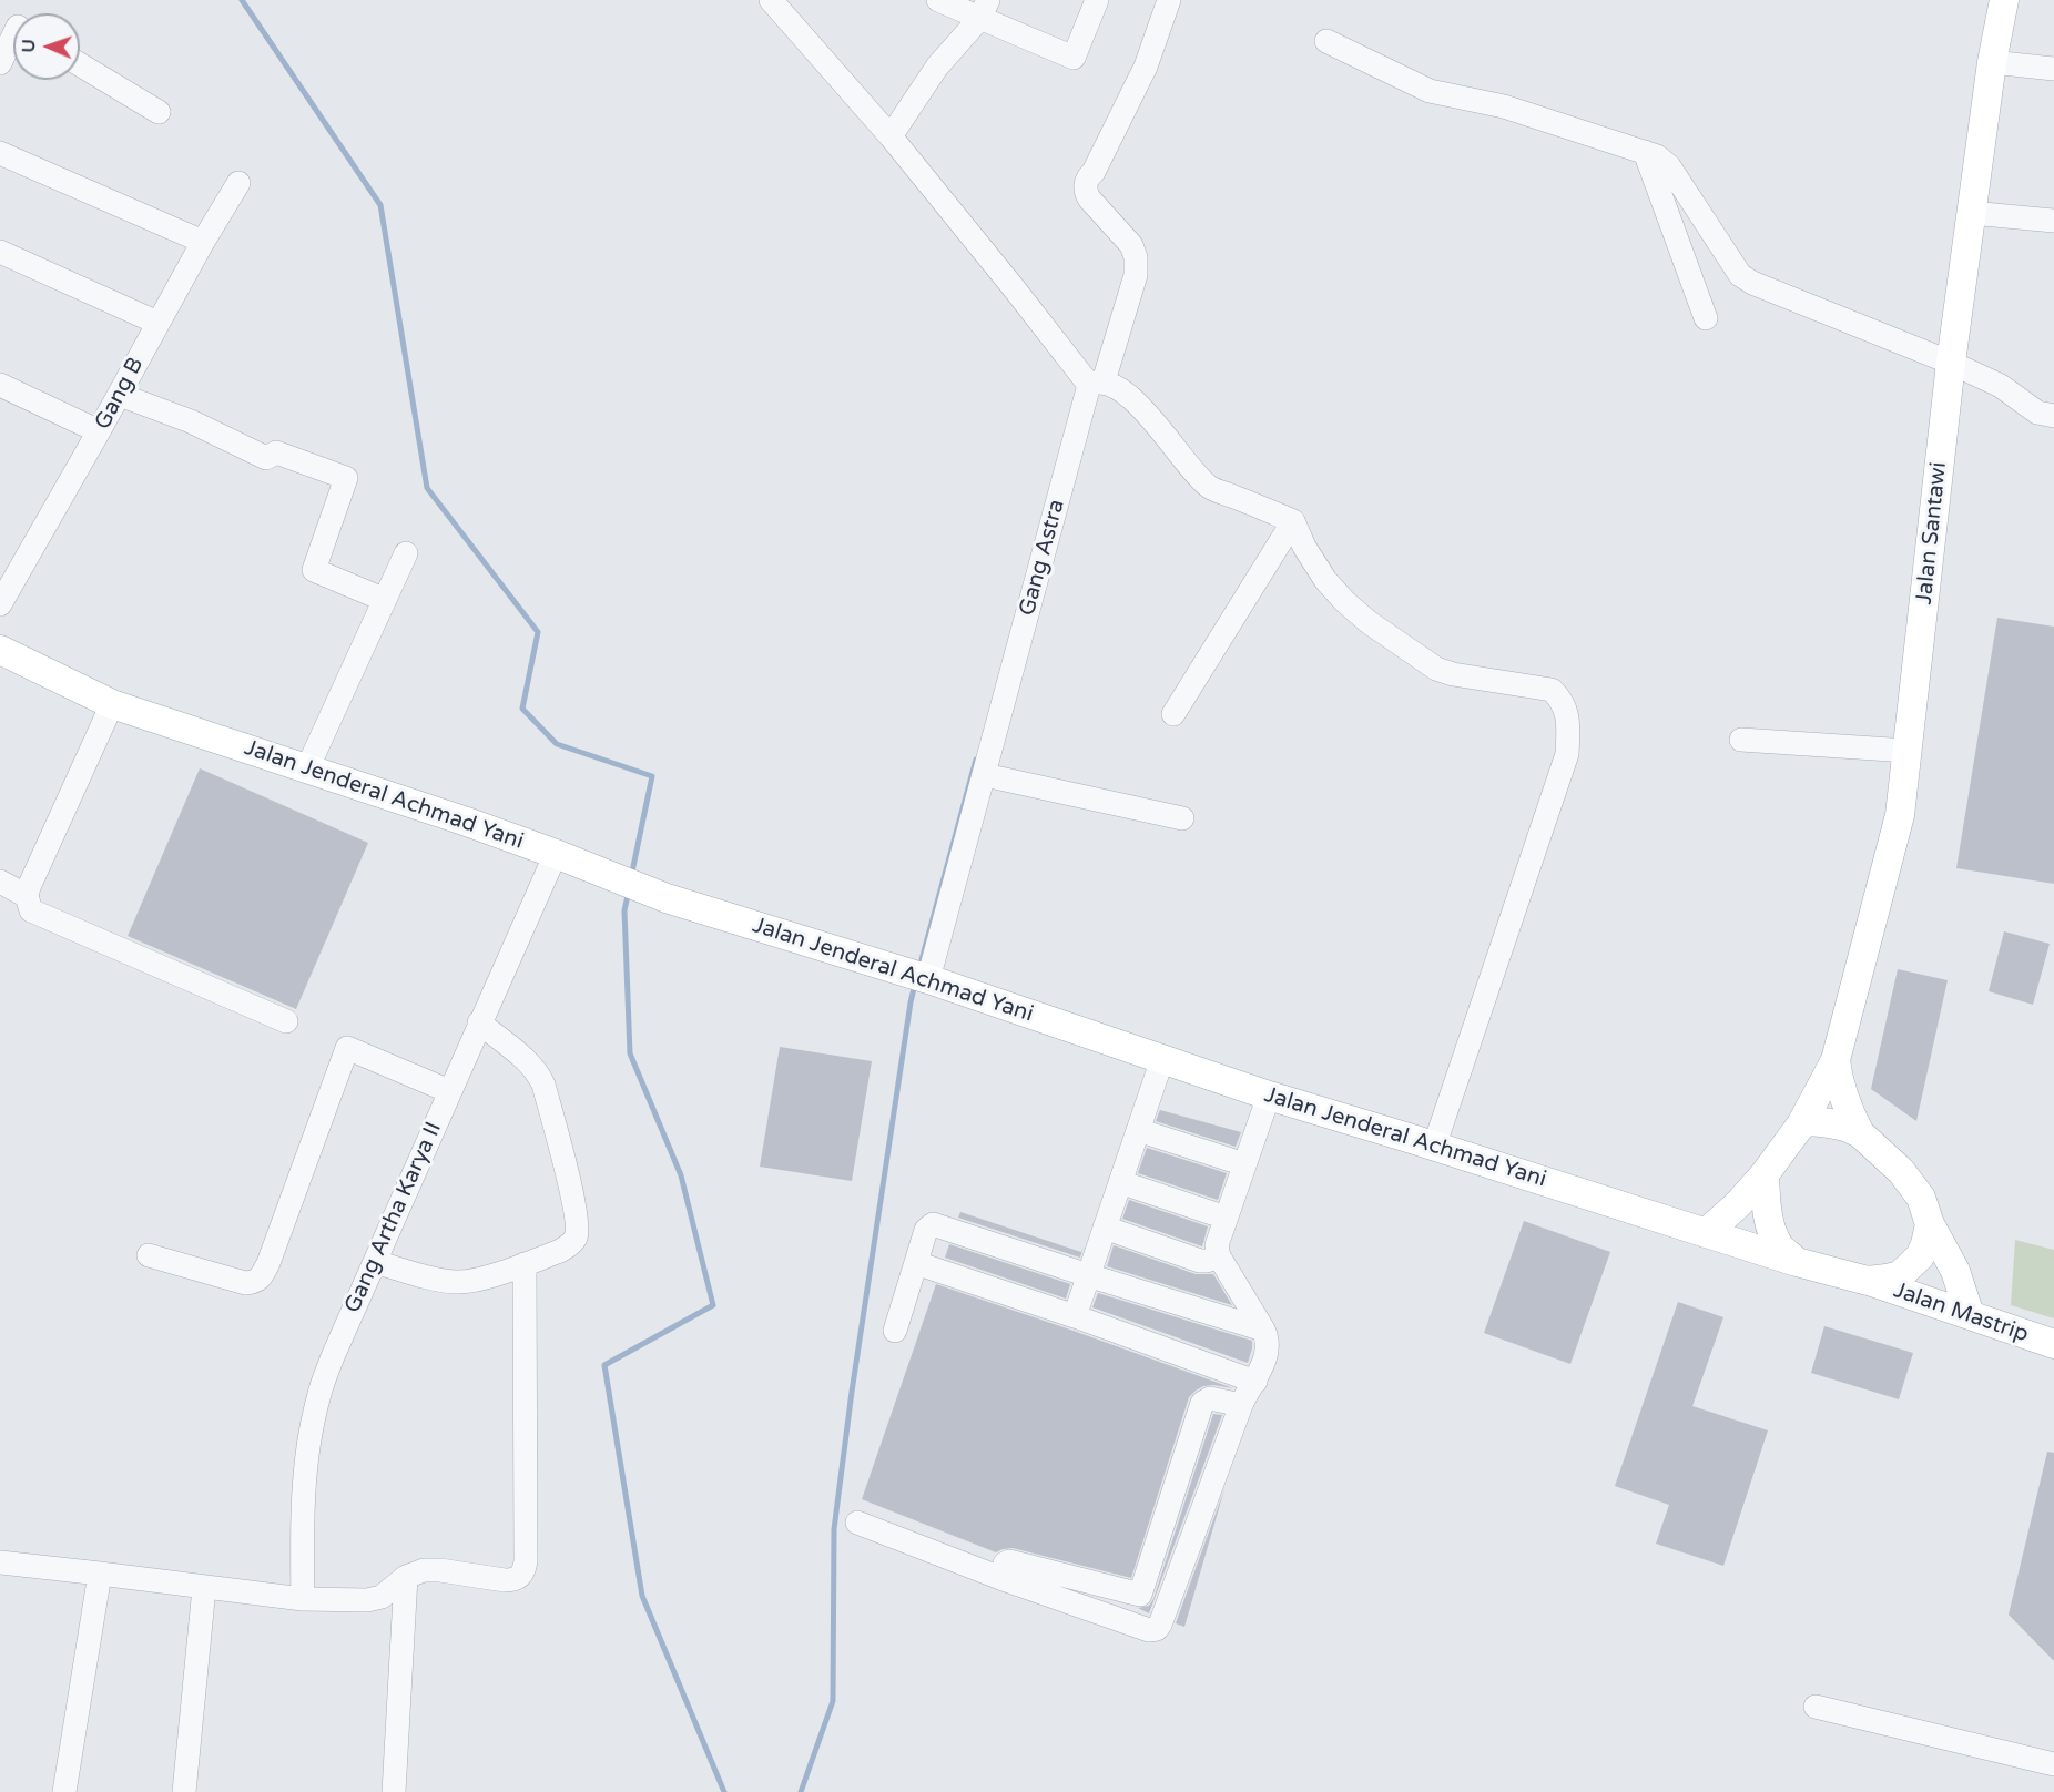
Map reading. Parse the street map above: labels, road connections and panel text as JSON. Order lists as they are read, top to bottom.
{
  "streets": {
    "main road": ["Jalan Santawi", "Jalan Jenderal Achmad Yani", "Jalan Mastrip"],
    "street": ["Gang B", "Gang Astra", "Gang Artha Karya II"]
  },
  "crossings": [
    ["Jalan Santawi", "Jalan Jenderal Achmad Yani"],
    ["Jalan Santawi", "Jalan Mastrip"],
    ["Gang Astra", "Jalan Jenderal Achmad Yani"],
    ["Jalan Jenderal Achmad Yani", "Gang Artha Karya II"],
    ["Jalan Jenderal Achmad Yani", "Jalan Mastrip"]
  ],
  "north": "left"
}
